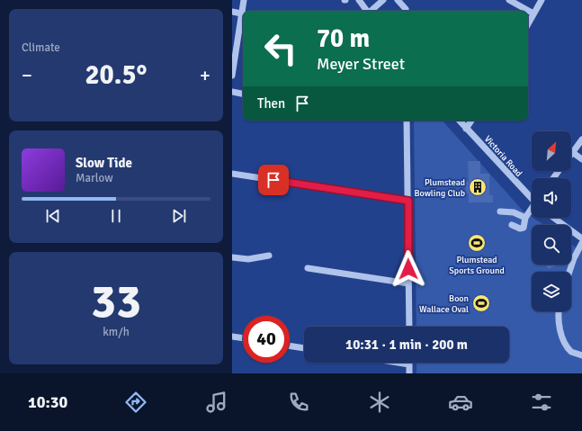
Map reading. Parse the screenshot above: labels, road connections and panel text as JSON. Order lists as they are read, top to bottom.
{
  "streets": {
    "street": ["Victoria Road"]
  },
  "places": {
    "building": ["Plumstead Bowling Club"],
    "sports": ["Plumstead Sports Ground", "Boon Wallace Oval"]
  },
  "north": "top right",
  "page": {
    "tile": [
      "Climate",
      ["33", "km/h"]
    ],
    "turn": ["70 m", "Meyer Street"],
    "heat": ["−", "20.5°", "+"],
    "then": "Then",
    "song": ["Slow Tide", "Marlow"],
    "limit": "40",
    "trip": "10:31 · 1 min · 200 m",
    "tabs": "10:30"
  }
}
